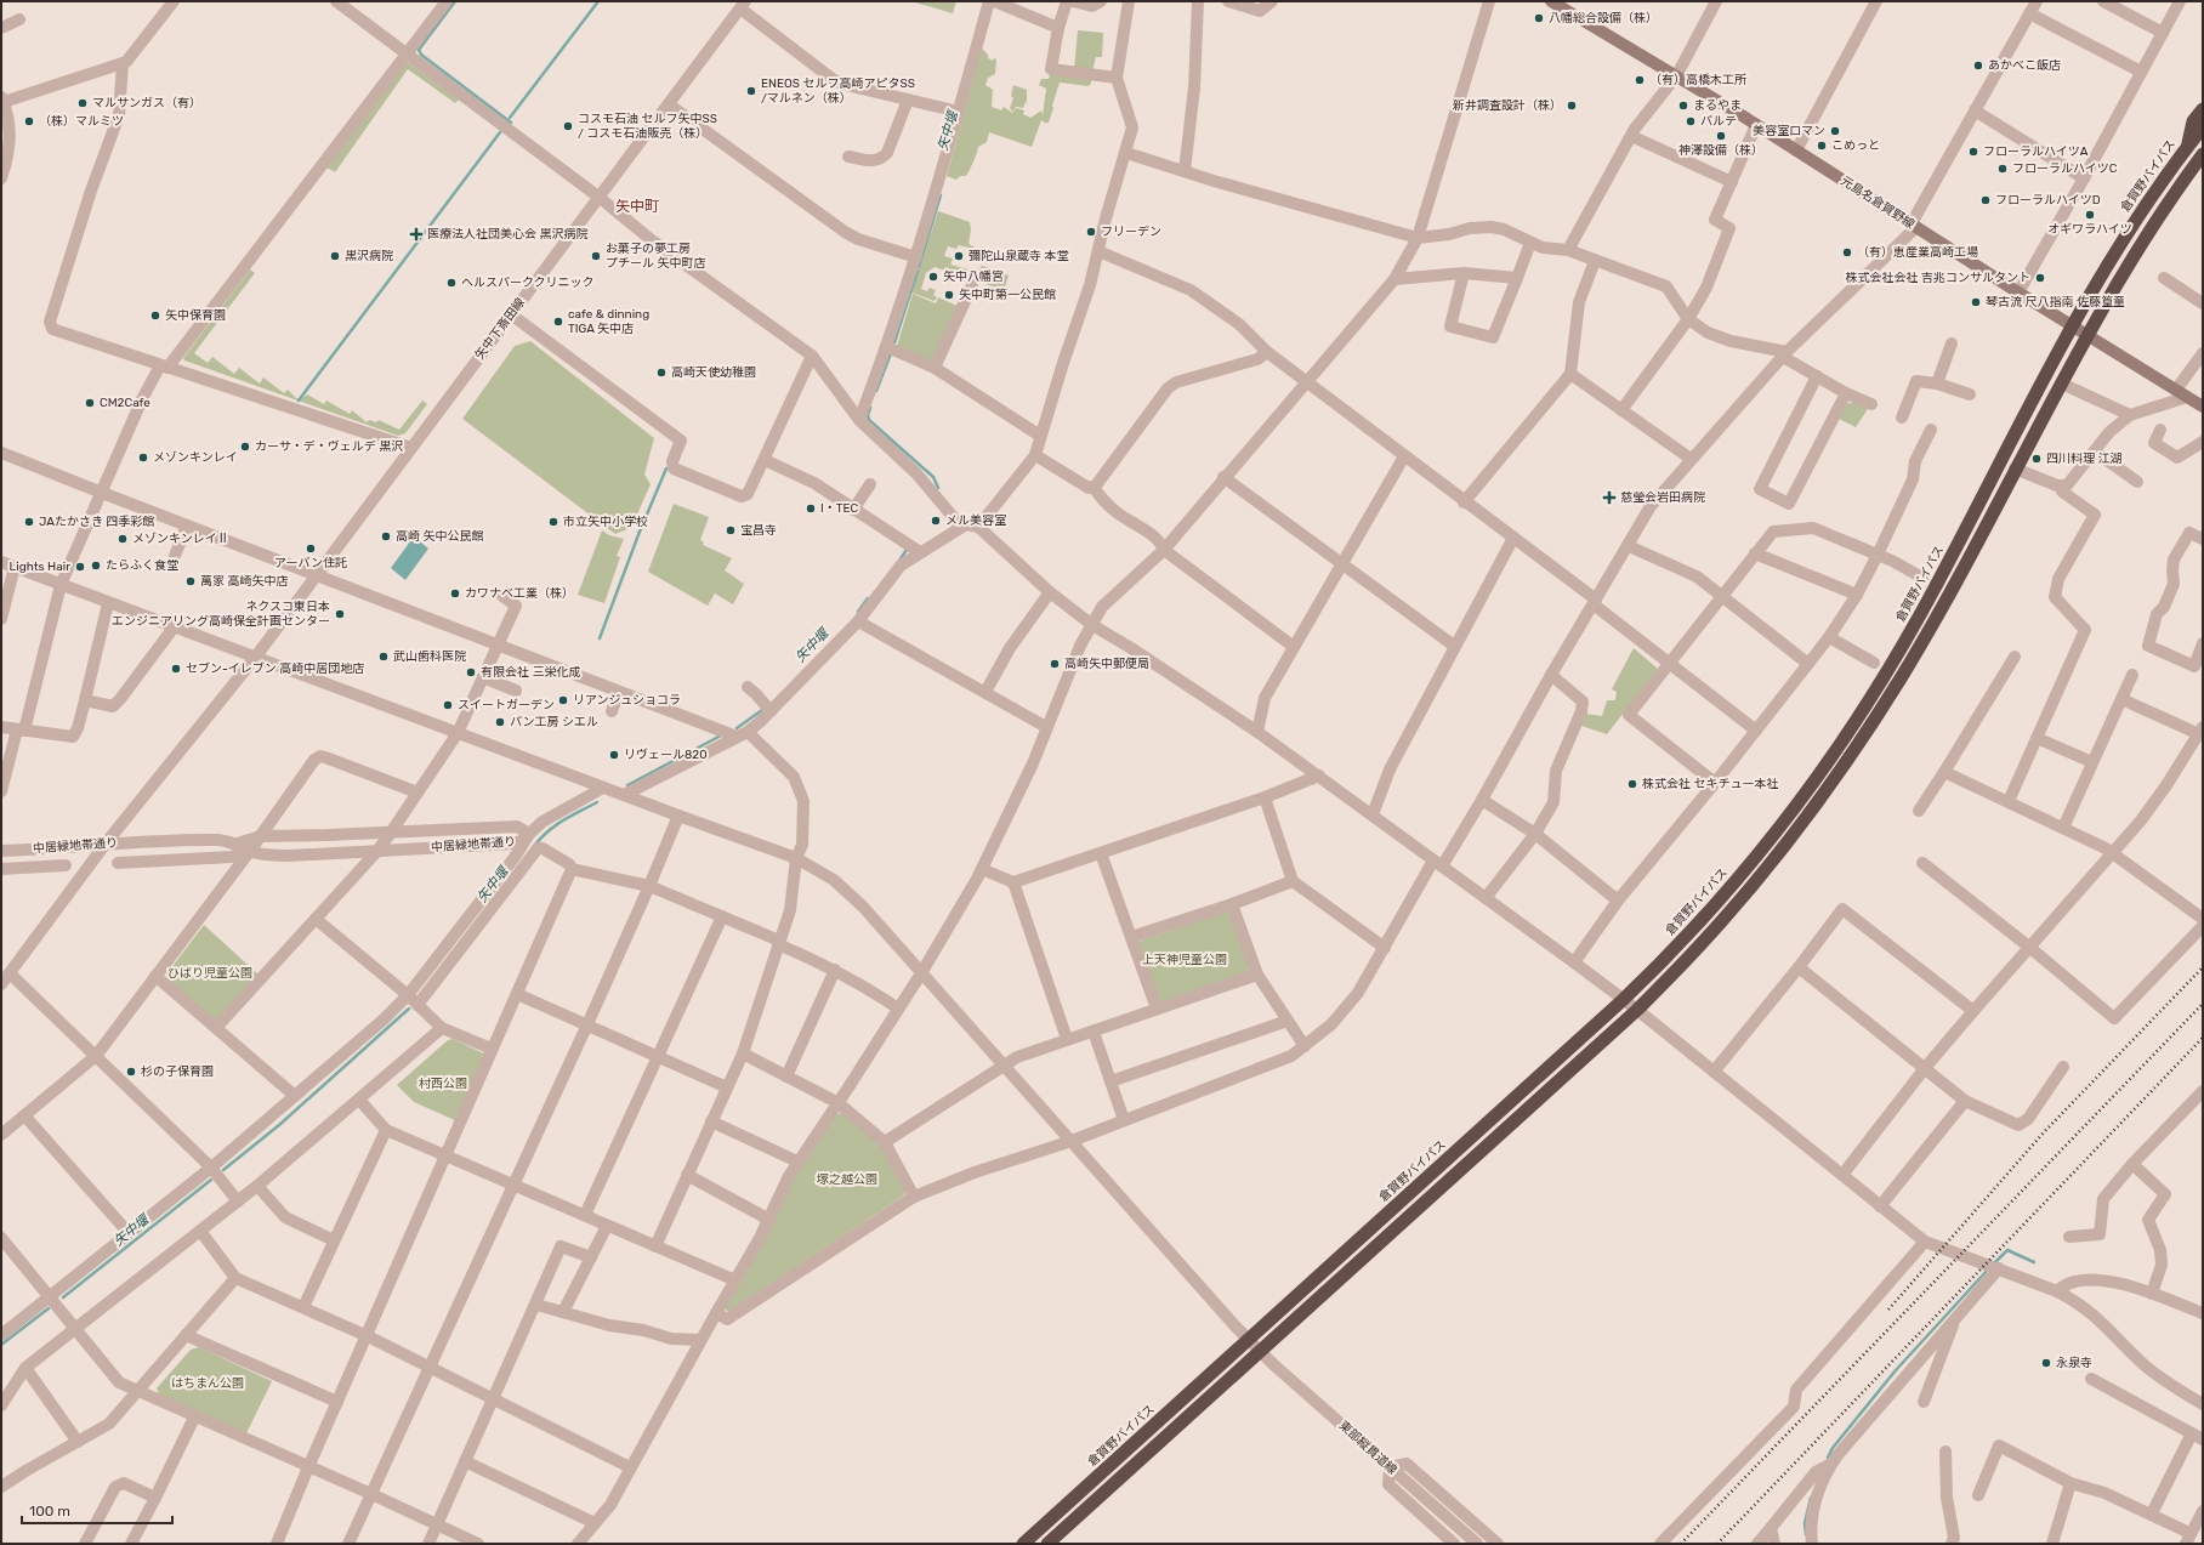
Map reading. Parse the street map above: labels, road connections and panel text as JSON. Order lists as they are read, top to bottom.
{
  "streets": {
    "highway": ["倉賀野バイパス"],
    "main road": ["元島名倉賀野線"],
    "street": ["矢中下斎田線", "中居緑地帯通り", "東部縦貫道線"]
  },
  "crossings": [
    ["倉賀野バイパス", "元島名倉賀野線"],
    ["倉賀野バイパス", "東部縦貫道線"],
    ["矢中下斎田線", "中居緑地帯通り"],
    ["矢中下斎田線", "東部縦貫道線"]
  ],
  "districts": ["矢中町"],
  "water": ["矢中堰"],
  "parks": [
    "上天神児童公園",
    "ひばり児童公園",
    "村西公園",
    "塚之越公園",
    "はちまん公園"
  ],
  "places": {
    "other": [
      "八幡総合設備（株）",
      "あかべこ飯店",
      "（有）高橋木工所",
      "ENEOS セルフ高崎アピタSS /マルネン（株）",
      "マルサンガス（有）",
      "新井調査設計（株）",
      "まるやま",
      "（株）マルミツ",
      "パルテ",
      "コスモ石油 セルフ矢中SS / コスモ石油販売（株）",
      "美容室ロマン",
      "神澤設備（株）",
      "こめっと",
      "フローラルハイツA",
      "フローラルハイツC",
      "フローラルハイツD",
      "オギワラハイツ",
      "フリーデン",
      "（有）恵産業高崎工場",
      "黒沢病院",
      "お菓子の夢工房 プチール 矢中町店",
      "彌陀山泉蔵寺 本堂",
      "矢中八幡宮",
      "株式会社会社 吉兆コンサルタント",
      "ヘルスパーククリニック",
      "矢中町第一公民館",
      "琴古流 尺八指南 佐藤篁童",
      "矢中保育園",
      "cafe & dinning TIGA 矢中店",
      "高崎天使幼稚園",
      "CM2Cafe",
      "カーサ・デ・ヴェルデ 黒沢",
      "メゾンキンレイ",
      "四川料理 江湖",
      "I・TEC",
      "メル美容室",
      "JAたかさき 四季彩館",
      "市立矢中小学校",
      "宝昌寺",
      "高崎 矢中公民館",
      "メゾンキンレイⅡ",
      "アーバン住託",
      "たらふく食堂",
      "Lights Hair",
      "萬家 高崎矢中店",
      "カワナベ工業（株）",
      "ネクスコ東日本 エンジニアリング高崎保全計画センター",
      "武山歯科医院",
      "高崎矢中郵便局",
      "セブン-イレブン 高崎中居団地店",
      "有限会社 三栄化成",
      "リアンジュショコラ",
      "スイートガーデン",
      "パン工房 シエル",
      "リヴェール820",
      "株式会社 セキチュー本社",
      "杉の子保育園",
      "永泉寺"
    ],
    "health": ["医療法人社団美心会 黒沢病院", "慈瑩会岩田病院"]
  },
  "scale_bar": "100 m"
}
